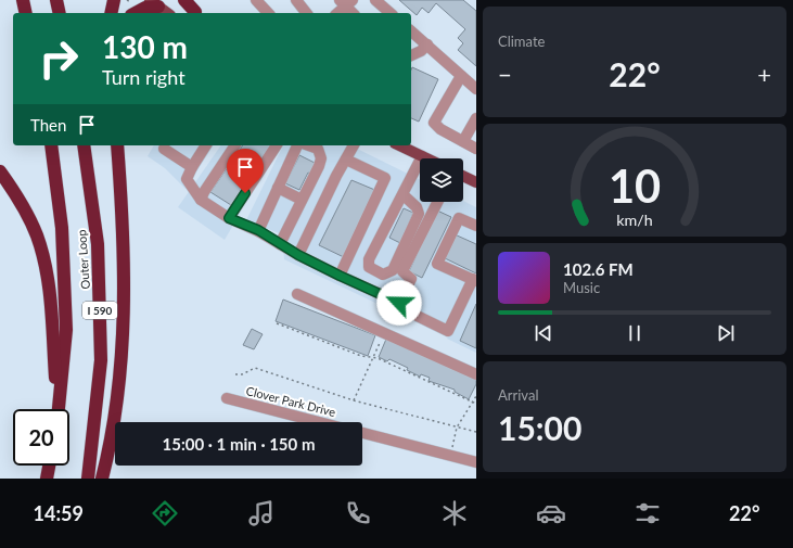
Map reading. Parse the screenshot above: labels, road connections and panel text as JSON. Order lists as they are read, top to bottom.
{
  "streets": {
    "highway": ["Outer Loop", "I 590"],
    "lane": ["Clover Park Drive"]
  },
  "page": {
    "tile": [
      "Climate",
      ["Arrival", "15:00"]
    ],
    "turn": ["130 m", "Turn right"],
    "heat": ["−", "22°", "+"],
    "then": "Then",
    "song": ["102.6 FM", "Music"],
    "limit": "20",
    "trip": "15:00 · 1 min · 150 m",
    "tabs": ["14:59", "22°"],
    "gauge": ["10", "km/h"]
  }
}
